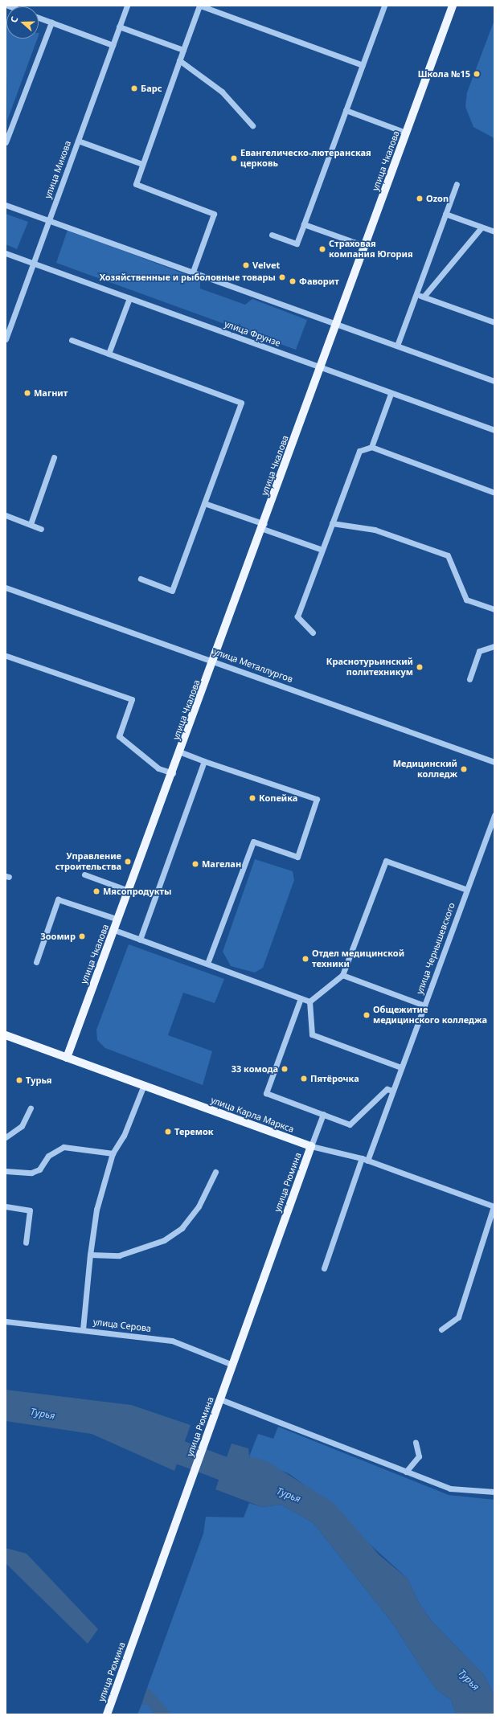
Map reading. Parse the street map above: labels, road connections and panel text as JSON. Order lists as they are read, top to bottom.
{
  "streets": {
    "main road": ["улица Чкалова", "улица Карла Маркса", "улица Рюмина"],
    "street": [
      "улица Микова",
      "улица Фрунзе",
      "улица Металлургов",
      "улица Чернышевского",
      "улица Серова"
    ]
  },
  "crossings": [
    ["улица Чкалова", "улица Фрунзе"],
    ["улица Чкалова", "улица Металлургов"],
    ["улица Чкалова", "улица Карла Маркса"],
    ["улица Микова", "улица Фрунзе"],
    ["улица Чернышевского", "улица Карла Маркса"],
    ["улица Карла Маркса", "улица Рюмина"],
    ["улица Рюмина", "улица Серова"]
  ],
  "water": ["Турья"],
  "places": [
    "Школа №15",
    "Барс",
    "Евангелическо-лютеранская церковь",
    "Ozon",
    "Страховая компания Югория",
    "Velvet",
    "Хозяйственные и рыболовные товары",
    "Фаворит",
    "Магнит",
    "Краснотурьинский политехникум",
    "Медицинский колледж",
    "Копейка",
    "Управление строительства",
    "Магелан",
    "Мясопродукты",
    "Зоомир",
    "Отдел медицинской техники",
    "Общежитие медицинского колледжа",
    "33 комода",
    "Пятёрочка",
    "Турья",
    "Теремок"
  ],
  "north": "left"
}
